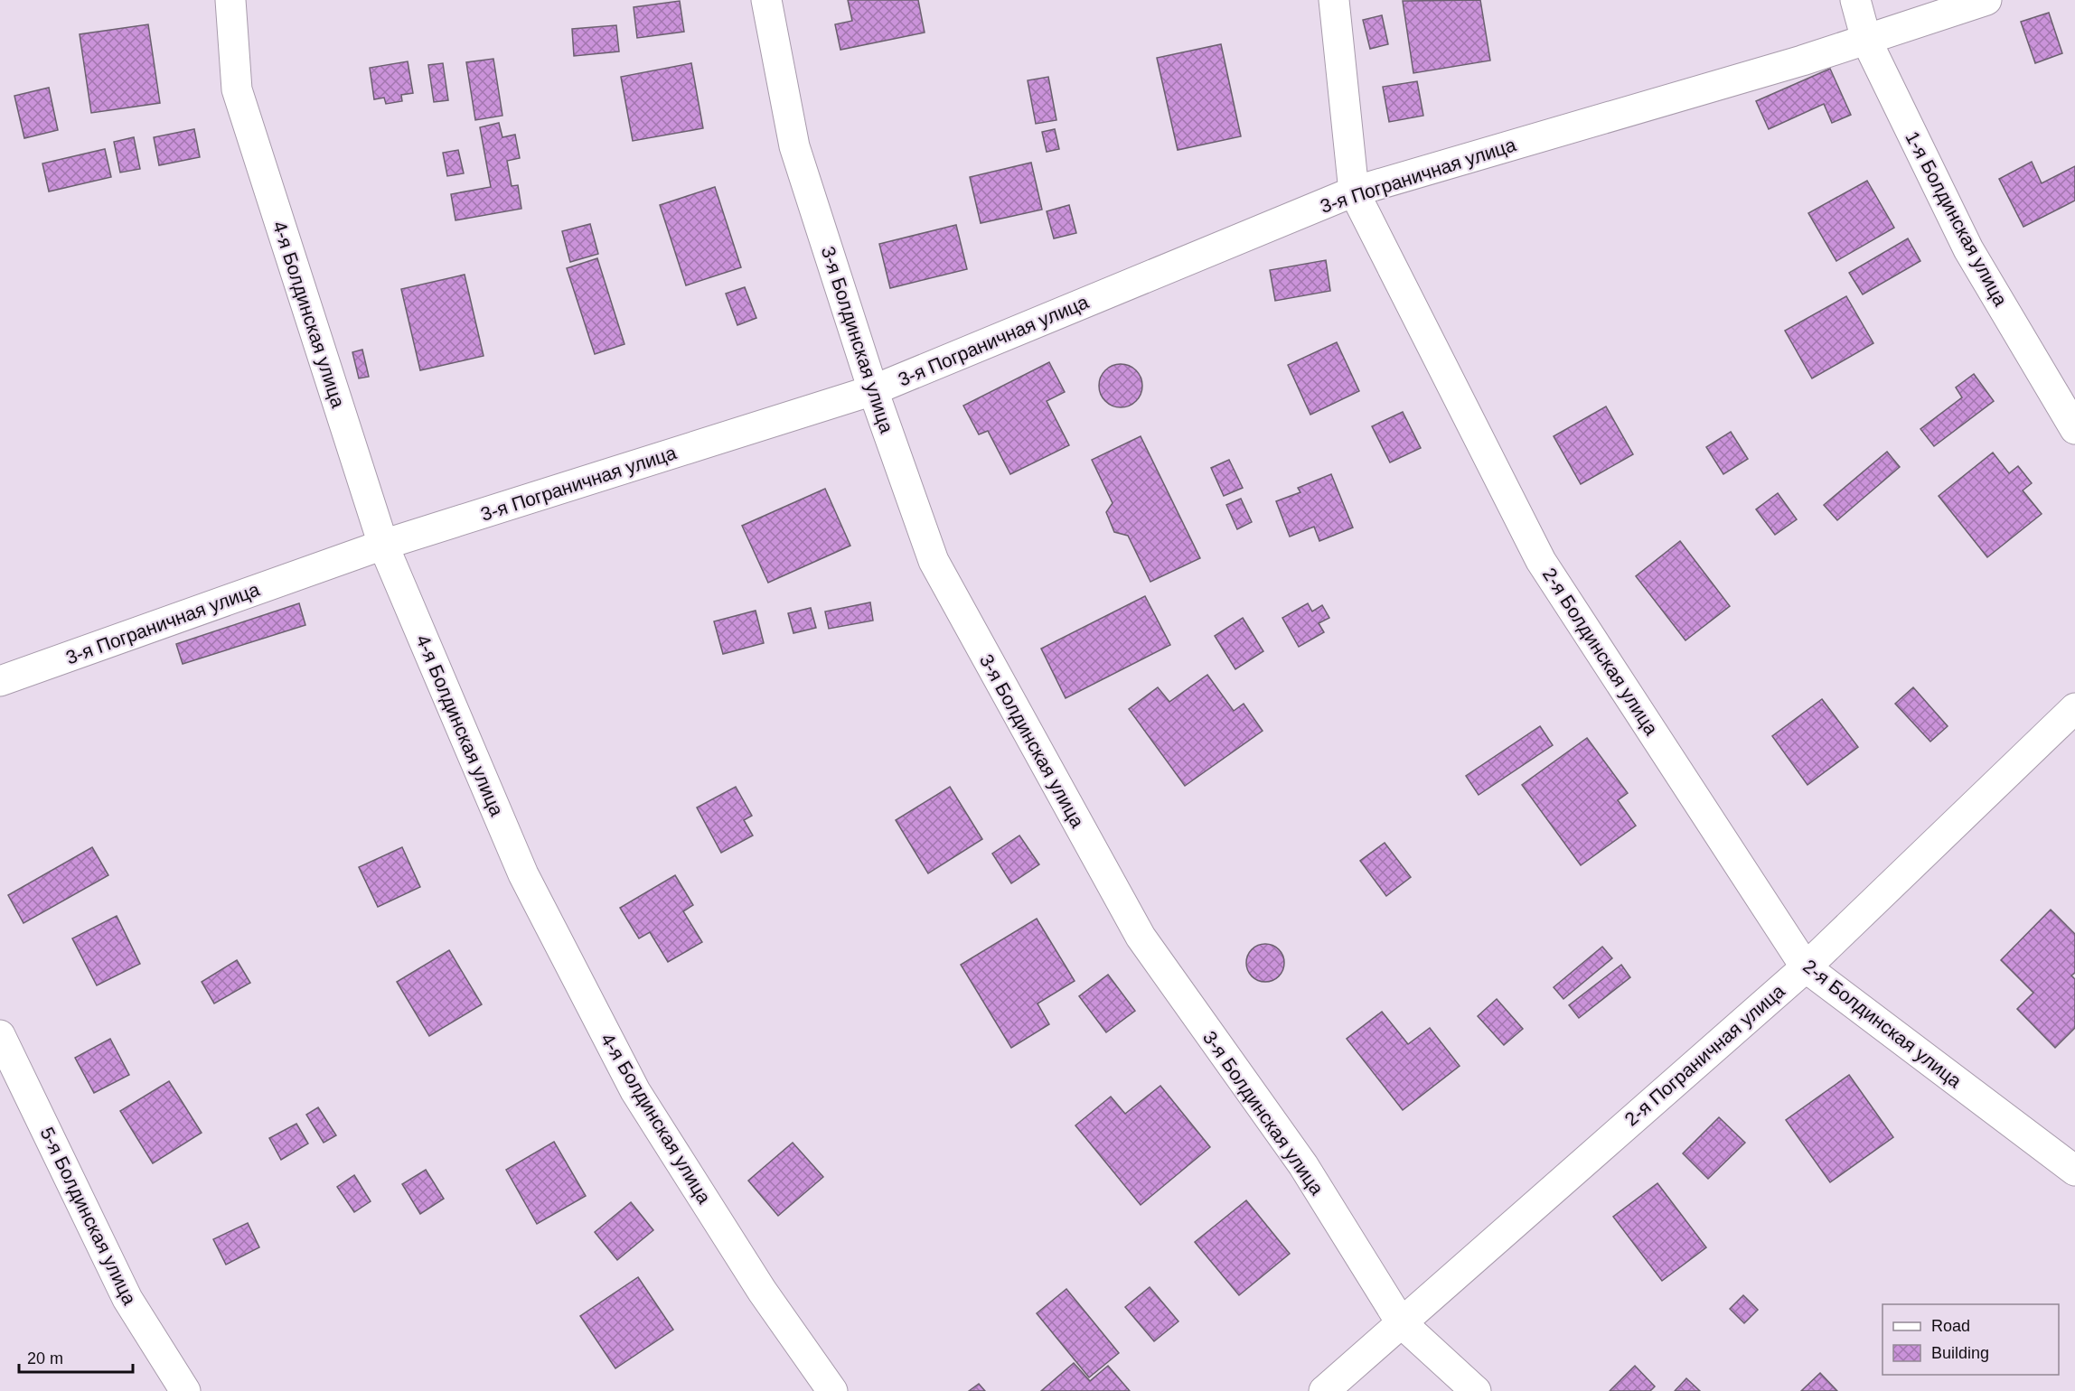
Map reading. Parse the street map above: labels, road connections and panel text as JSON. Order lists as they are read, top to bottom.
{
  "streets": {
    "street": [
      "3-я Пограничная улица",
      "1-я Болдинская улица",
      "4-я Болдинская улица",
      "3-я Болдинская улица",
      "2-я Болдинская улица",
      "2-я Пограничная улица",
      "5-я Болдинская улица"
    ]
  },
  "crossings": [
    ["3-я Пограничная улица", "1-я Болдинская улица"],
    ["3-я Пограничная улица", "4-я Болдинская улица"],
    ["3-я Пограничная улица", "3-я Болдинская улица"],
    ["3-я Пограничная улица", "2-я Болдинская улица"],
    ["3-я Болдинская улица", "2-я Пограничная улица"],
    ["2-я Болдинская улица", "2-я Пограничная улица"]
  ],
  "legend": ["Road", "Building"],
  "scale_bar": "20 m"
}
